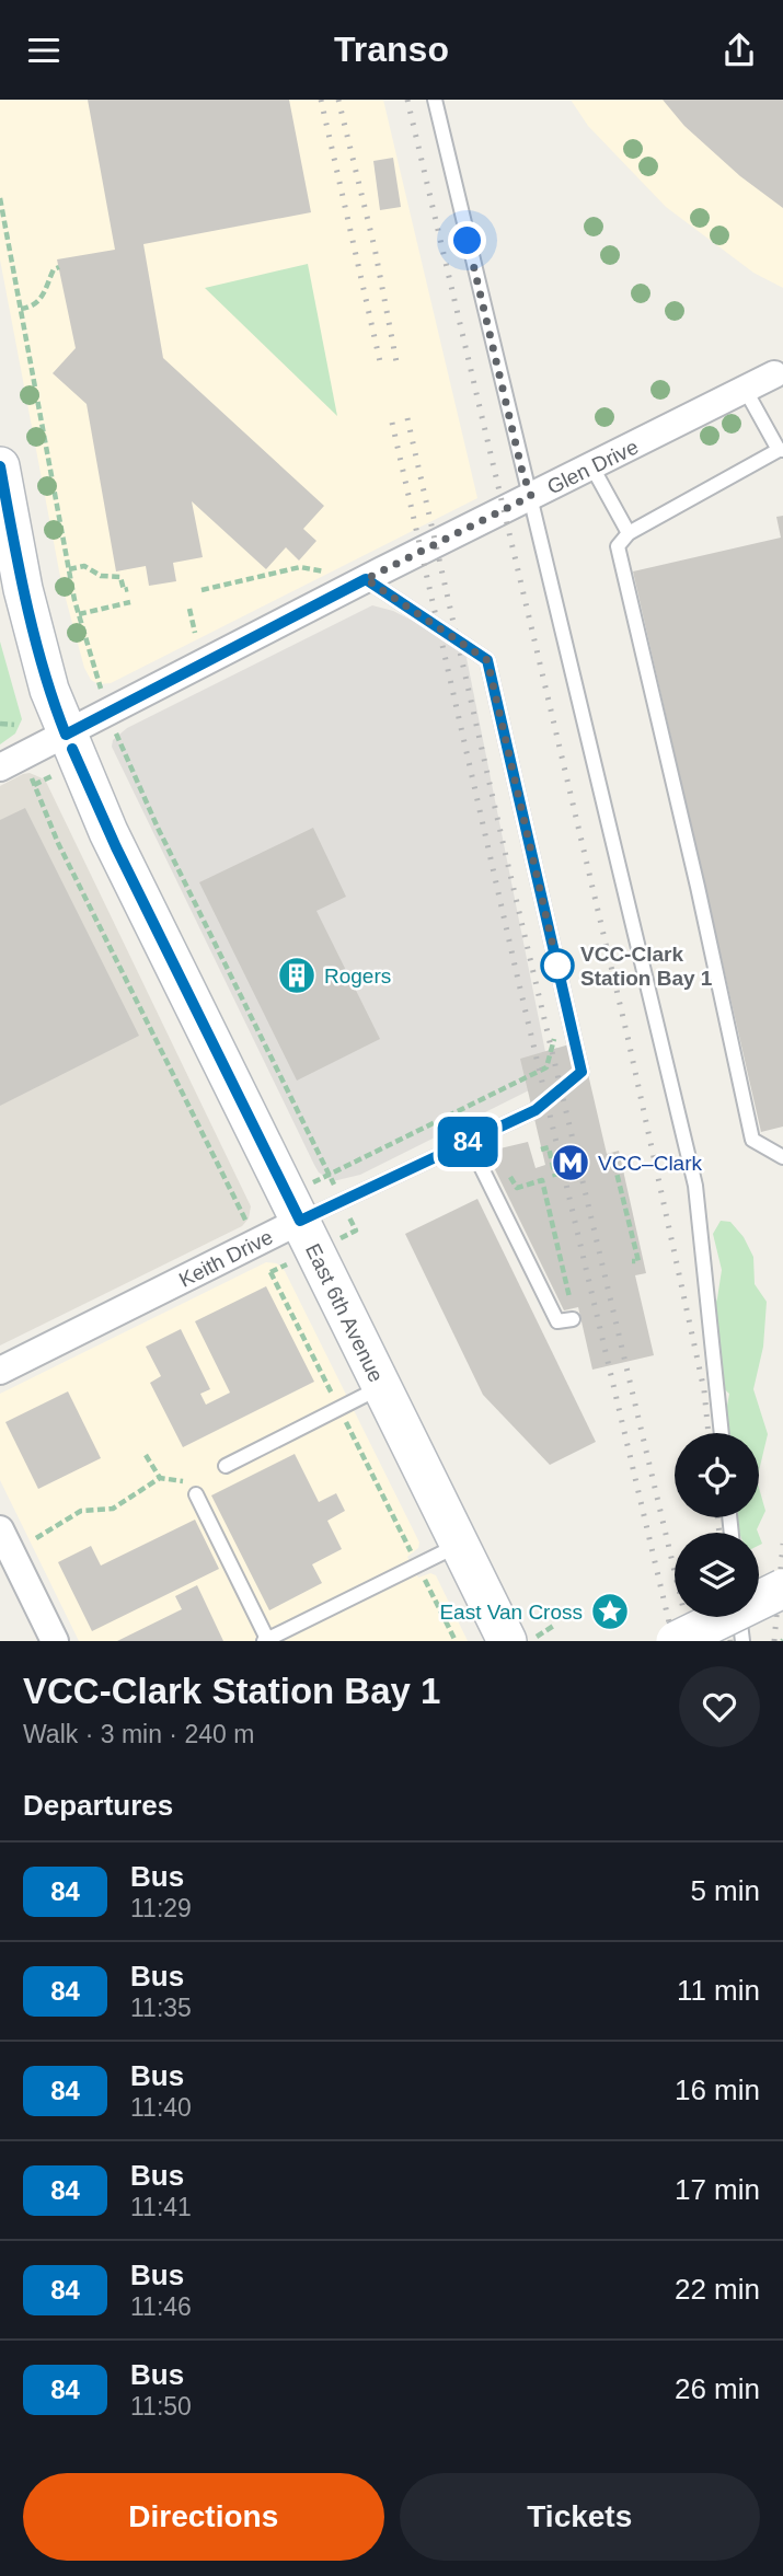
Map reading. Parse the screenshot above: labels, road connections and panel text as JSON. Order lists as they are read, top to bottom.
{
  "streets": {
    "main road": ["East 6th Avenue"],
    "street": ["Glen Drive", "Keith Drive"]
  },
  "crossings": [
    ["Glen Drive", "Keith Drive"],
    ["Glen Drive", "East 6th Avenue"],
    ["Keith Drive", "East 6th Avenue"]
  ],
  "places": {
    "other": ["VCC-Clark Station Bay 1"],
    "building": ["Rogers"],
    "metro station": ["VCC–Clark"],
    "place": ["East Van Cross"]
  },
  "lines": ["bus line 84"],
  "page": {
    "header": "Transo",
    "on_map": "84",
    "heading": [
      ["VCC-Clark Station Bay 1", "Walk · 3 min · 240 m"],
      "Departures"
    ],
    "list": [
      {
        "mark": "84",
        "name": "Bus",
        "note": "11:29",
        "value": "5 min"
      },
      {
        "mark": "84",
        "name": "Bus",
        "note": "11:35",
        "value": "11 min"
      },
      {
        "mark": "84",
        "name": "Bus",
        "note": "11:40",
        "value": "16 min"
      },
      {
        "mark": "84",
        "name": "Bus",
        "note": "11:41",
        "value": "17 min"
      },
      {
        "mark": "84",
        "name": "Bus",
        "note": "11:46",
        "value": "22 min"
      },
      {
        "mark": "84",
        "name": "Bus",
        "note": "11:50",
        "value": "26 min"
      }
    ],
    "buttons": ["Directions", "Tickets"]
  }
}
